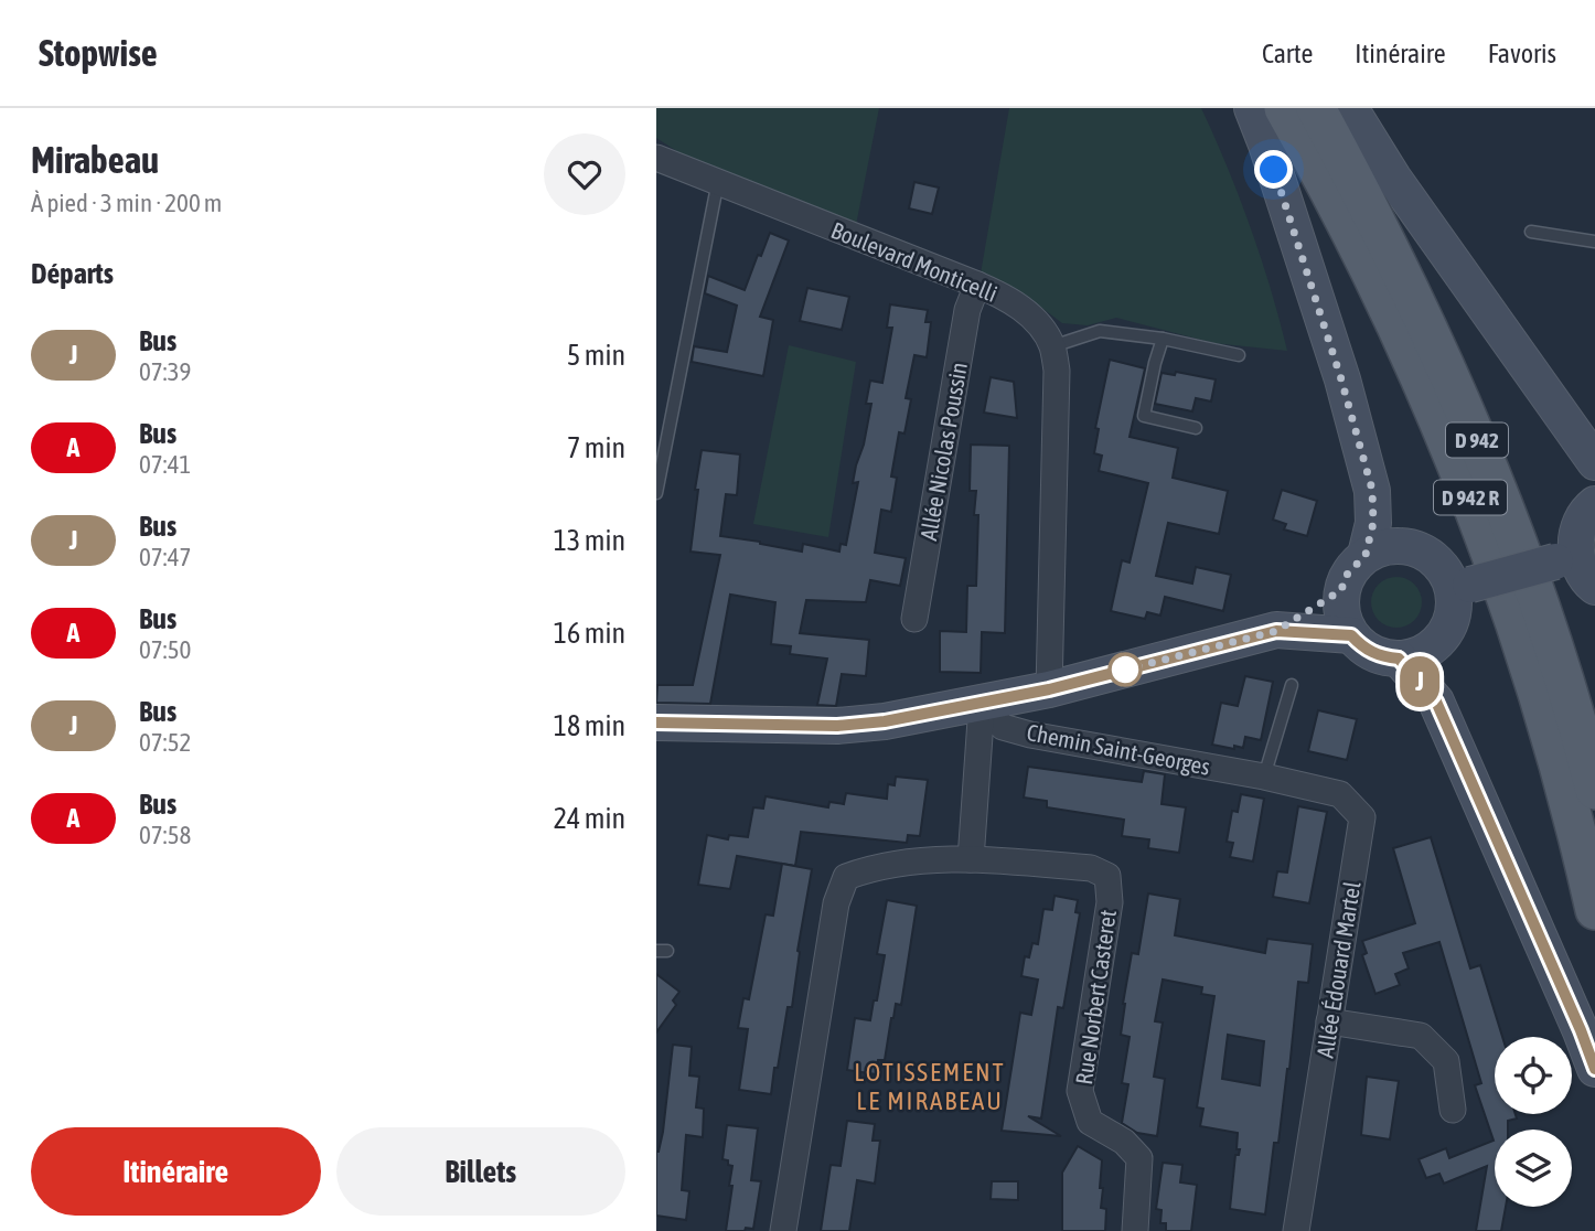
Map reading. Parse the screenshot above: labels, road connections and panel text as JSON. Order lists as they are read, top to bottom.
{
  "streets": {
    "main road": ["D 942", "D 942 R"],
    "street": [
      "Boulevard Monticelli",
      "Allée Nicolas Poussin",
      "Chemin Saint-Georges",
      "Allée Édouard Martel",
      "Rue Norbert Casteret"
    ]
  },
  "crossings": [
    ["Boulevard Monticelli", "Allée Nicolas Poussin"],
    ["Chemin Saint-Georges", "Allée Édouard Martel"]
  ],
  "districts": ["LOTISSEMENT LE MIRABEAU"],
  "lines": ["bus line J"],
  "page": {
    "header": "Stopwise",
    "nav": ["Carte", "Itinéraire", "Favoris"],
    "heading": [
      ["Mirabeau", "À pied · 3 min · 200 m"],
      "Départs"
    ],
    "on_map": "J",
    "list": [
      {
        "mark": "J",
        "name": "Bus",
        "note": "07:39",
        "value": "5 min"
      },
      {
        "mark": "A",
        "name": "Bus",
        "note": "07:41",
        "value": "7 min"
      },
      {
        "mark": "J",
        "name": "Bus",
        "note": "07:47",
        "value": "13 min"
      },
      {
        "mark": "A",
        "name": "Bus",
        "note": "07:50",
        "value": "16 min"
      },
      {
        "mark": "J",
        "name": "Bus",
        "note": "07:52",
        "value": "18 min"
      },
      {
        "mark": "A",
        "name": "Bus",
        "note": "07:58",
        "value": "24 min"
      }
    ],
    "buttons": ["Itinéraire", "Billets"]
  }
}
